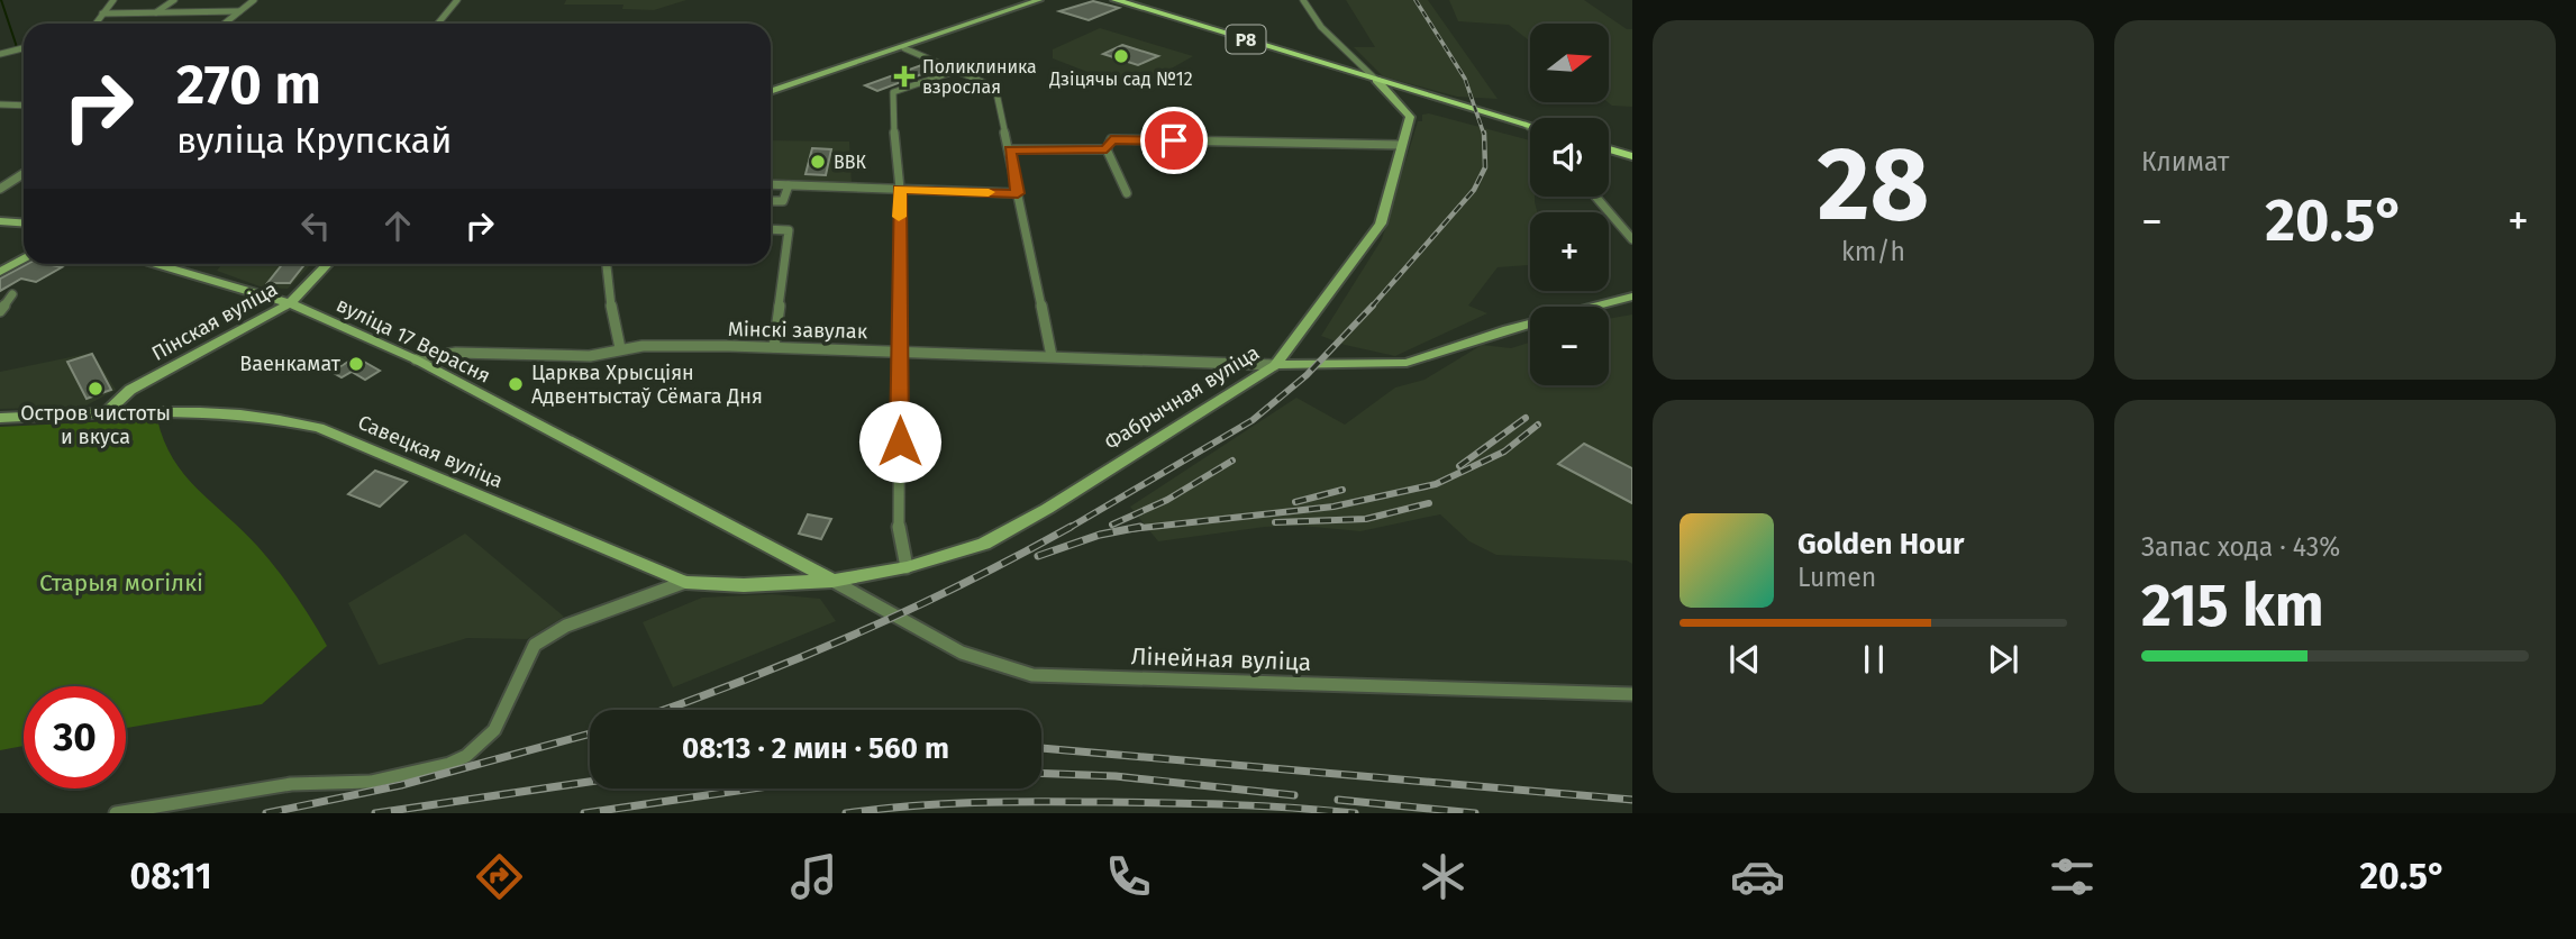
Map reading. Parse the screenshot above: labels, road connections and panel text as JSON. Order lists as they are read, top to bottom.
{
  "streets": {
    "main road": ["Р8"],
    "street": [
      "Пінская вуліца",
      "Мінскі завулак",
      "вуліца 17 Верасня",
      "Фабрычная вуліца",
      "Савецкая вуліца",
      "Лінейная вуліца"
    ]
  },
  "crossings": [
    ["Р8", "Фабрычная вуліца"],
    ["Пінская вуліца", "вуліца 17 Верасня"],
    ["Пінская вуліца", "Савецкая вуліца"],
    ["Мінскі завулак", "вуліца 17 Верасня"],
    ["Мінскі завулак", "Фабрычная вуліца"],
    ["вуліца 17 Верасня", "Фабрычная вуліца"],
    ["вуліца 17 Верасня", "Савецкая вуліца"],
    ["вуліца 17 Верасня", "Лінейная вуліца"],
    ["Фабрычная вуліца", "Савецкая вуліца"],
    ["Фабрычная вуліца", "Лінейная вуліца"],
    ["Савецкая вуліца", "Лінейная вуліца"]
  ],
  "parks": ["Старыя могілкі"],
  "places": {
    "other": [
      "Дзіцячы сад №12",
      "ВВК",
      "Ваенкамат",
      "Царква Хрысціян Адвентыстаў Сёмага Дня",
      "Остров чистоты и вкуса"
    ],
    "health": ["Поликлиника взрослая"]
  },
  "north": "right",
  "page": {
    "tile": [
      ["28", "km/h"],
      "Климат",
      ["Запас хода · 43%", "215 km"]
    ],
    "map_buttons": ["+", "−"],
    "turn": ["270 m", "вуліца Крупскай"],
    "heat": ["−", "20.5°", "+"],
    "song": ["Golden Hour", "Lumen"],
    "limit": "30",
    "trip": "08:13 · 2 мин · 560 m",
    "tabs": ["08:11", "20.5°"]
  }
}
